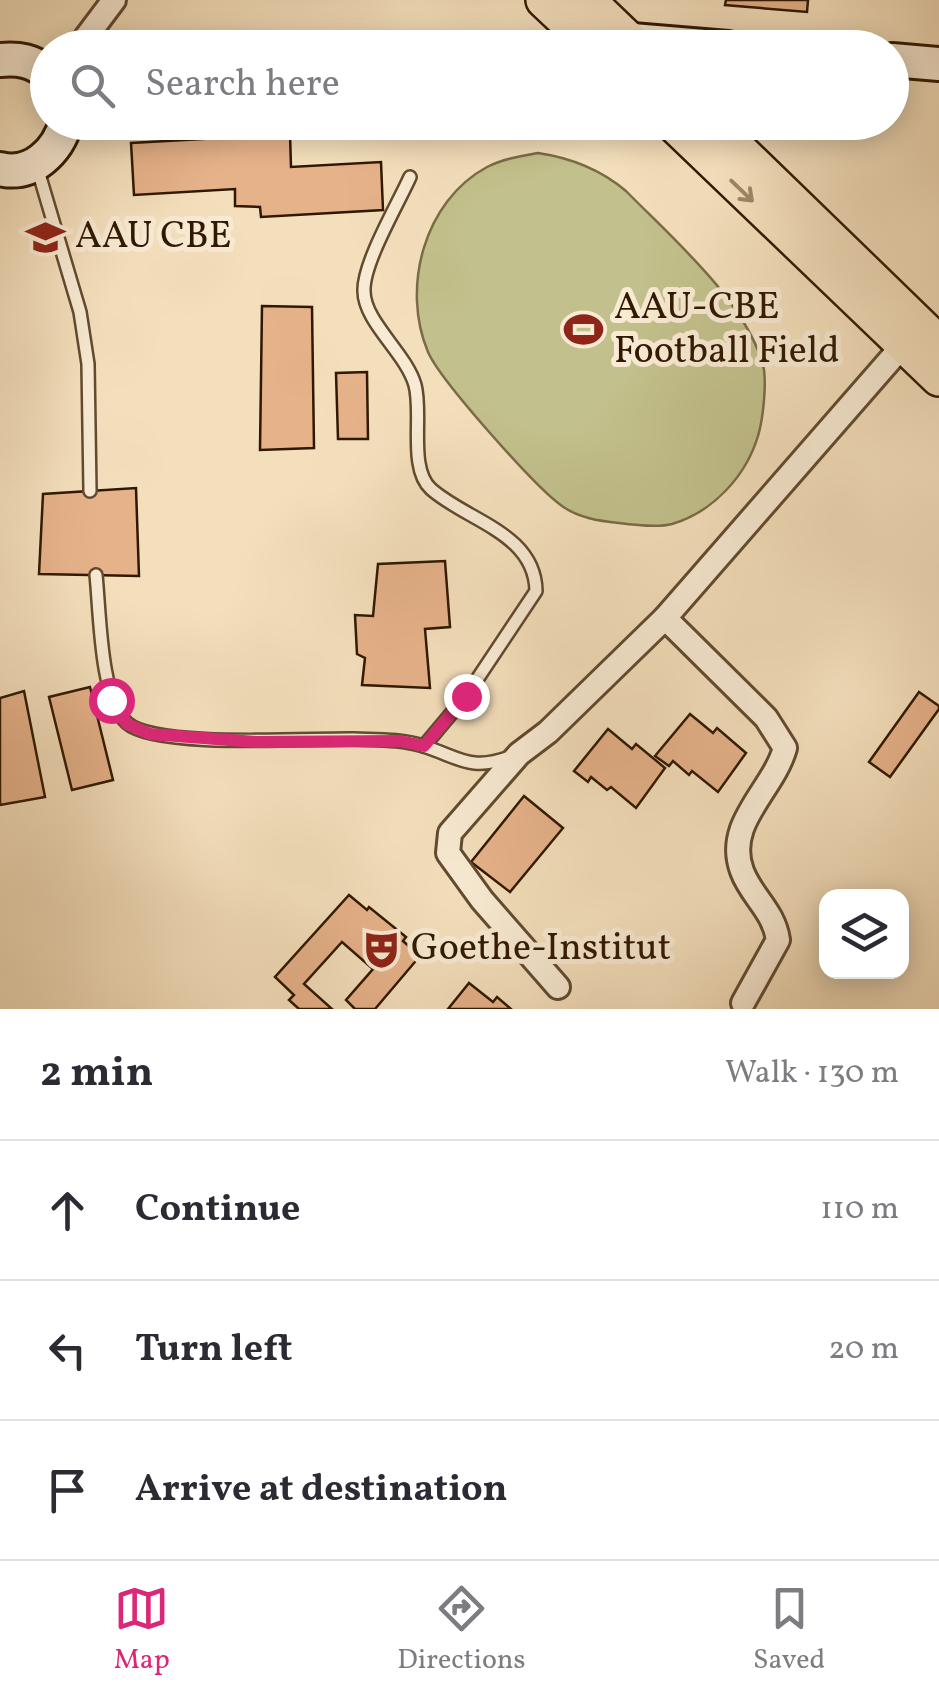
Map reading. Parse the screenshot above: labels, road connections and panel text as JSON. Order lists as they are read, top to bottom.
{
  "places": {
    "school or university": ["AAU CBE"],
    "sports": ["AAU-CBE Football Field"],
    "theatre": ["Goethe-Institut"]
  },
  "page": {
    "search": "Search here",
    "heading": ["2 min", "Walk · 130 m"],
    "list": [
      ["Continue", "110 m"],
      ["Turn left", "20 m"],
      "Arrive at destination"
    ],
    "nav": ["Map", "Directions", "Saved"]
  }
}
